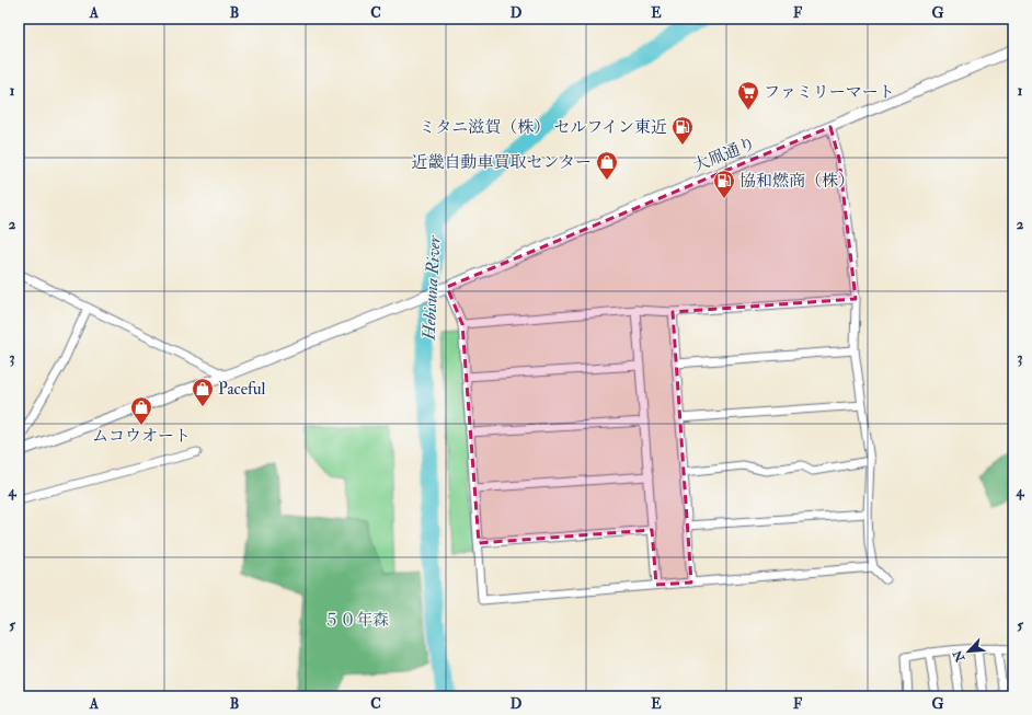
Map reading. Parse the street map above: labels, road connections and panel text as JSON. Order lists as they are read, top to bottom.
{
  "streets": {
    "street": ["大凧通り"]
  },
  "water": ["Hebisuna River"],
  "parks": ["５０年森"],
  "places": {
    "supermarket": ["ファミリーマート"],
    "fuel station": ["ミタニ滋賀（株） セルフイン東近", "協和燃商（株）"],
    "shop": ["近畿自動車買取センター", "Paceful", "ムコウオート"]
  },
  "north": "bottom left",
  "grid": {
    "columns": [
      "A",
      "B",
      "C",
      "D",
      "E",
      "F",
      "G"
    ],
    "rows": [
      "1",
      "2",
      "3",
      "4",
      "5"
    ]
  }
}
